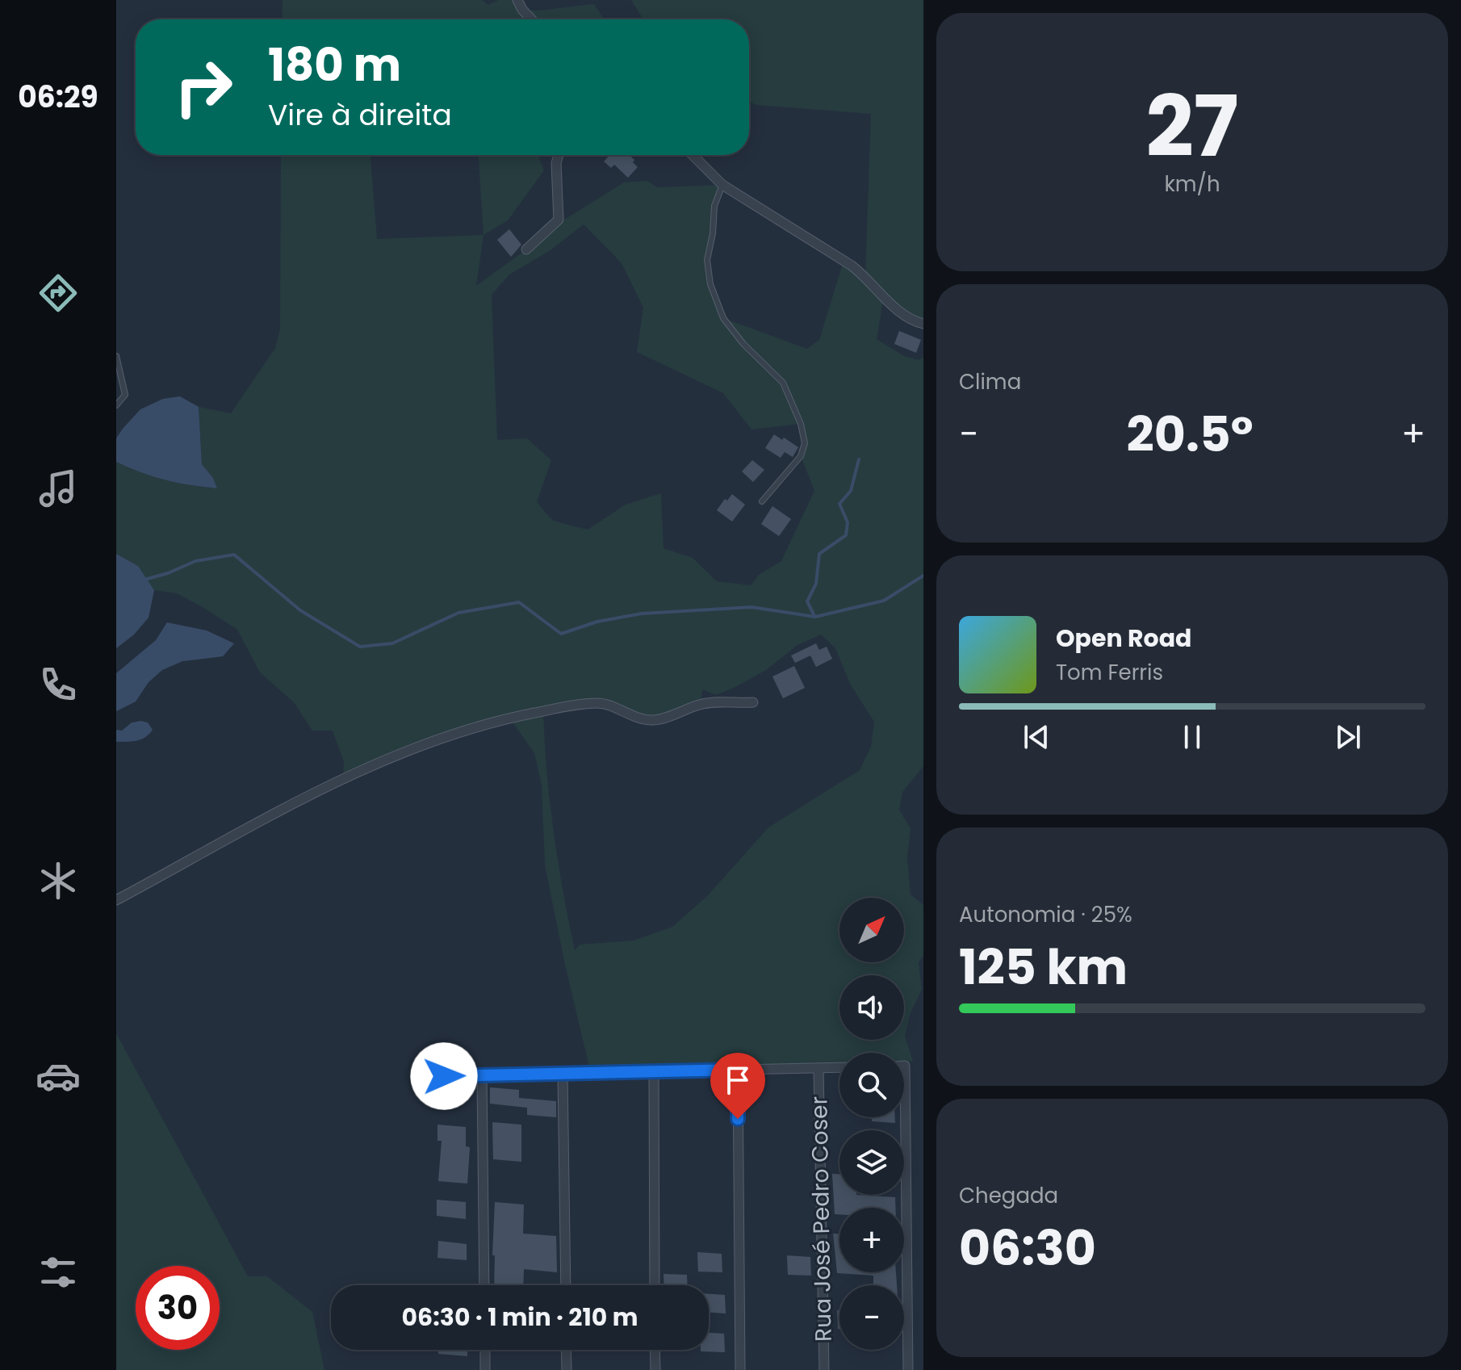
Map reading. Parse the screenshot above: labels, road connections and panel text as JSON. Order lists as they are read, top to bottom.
{
  "streets": {
    "street": ["Rua José Pedro Coser"]
  },
  "north": "top right",
  "page": {
    "tabs": "06:29",
    "tile": [
      ["27", "km/h"],
      "Clima",
      ["Autonomia · 25%", "125 km"],
      ["Chegada", "06:30"]
    ],
    "turn": ["180 m", "Vire à direita"],
    "heat": ["−", "20.5°", "+"],
    "song": ["Open Road", "Tom Ferris"],
    "map_buttons": ["+", "−"],
    "limit": "30",
    "trip": "06:30 · 1 min · 210 m"
  }
}
